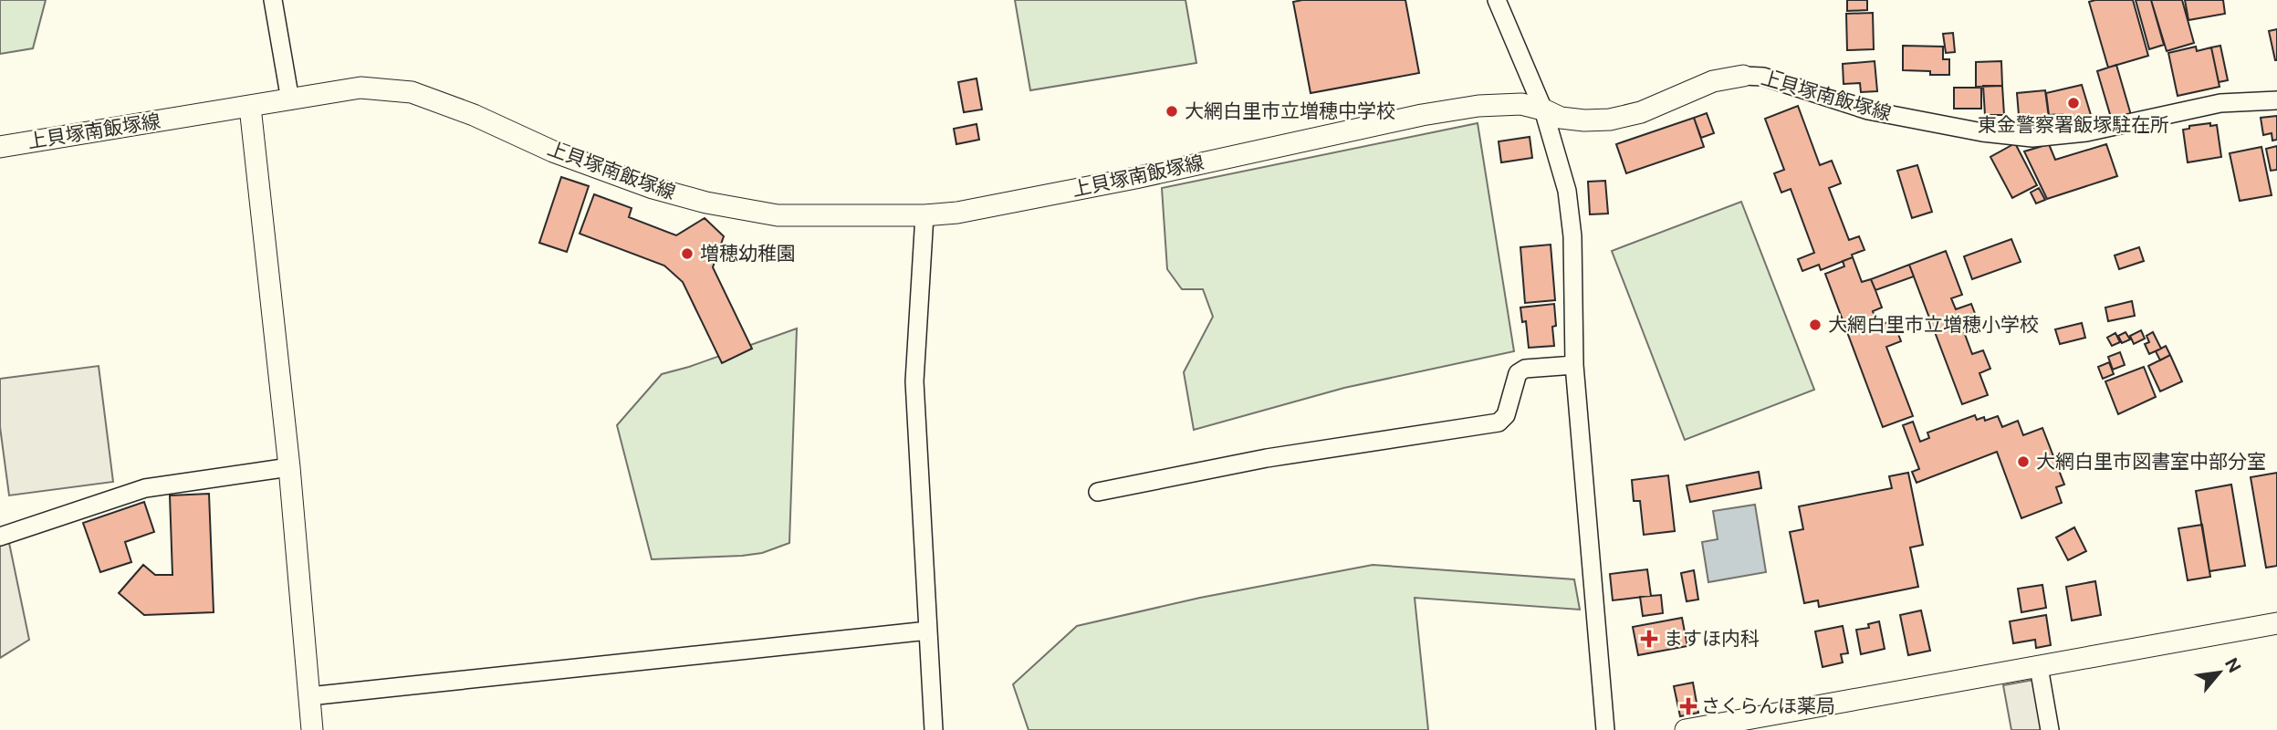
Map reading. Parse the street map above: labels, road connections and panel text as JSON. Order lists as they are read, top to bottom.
{
  "streets": {
    "street": ["上貝塚南飯塚線"]
  },
  "places": {
    "other": [
      "東金警察署飯塚駐在所",
      "大網白里市立増穂中学校",
      "増穂幼稚園",
      "大網白里市立増穂小学校",
      "大網白里市図書室中部分室"
    ],
    "health": ["ますほ内科", "さくらんほ薬局"]
  },
  "north": "top right"
}
